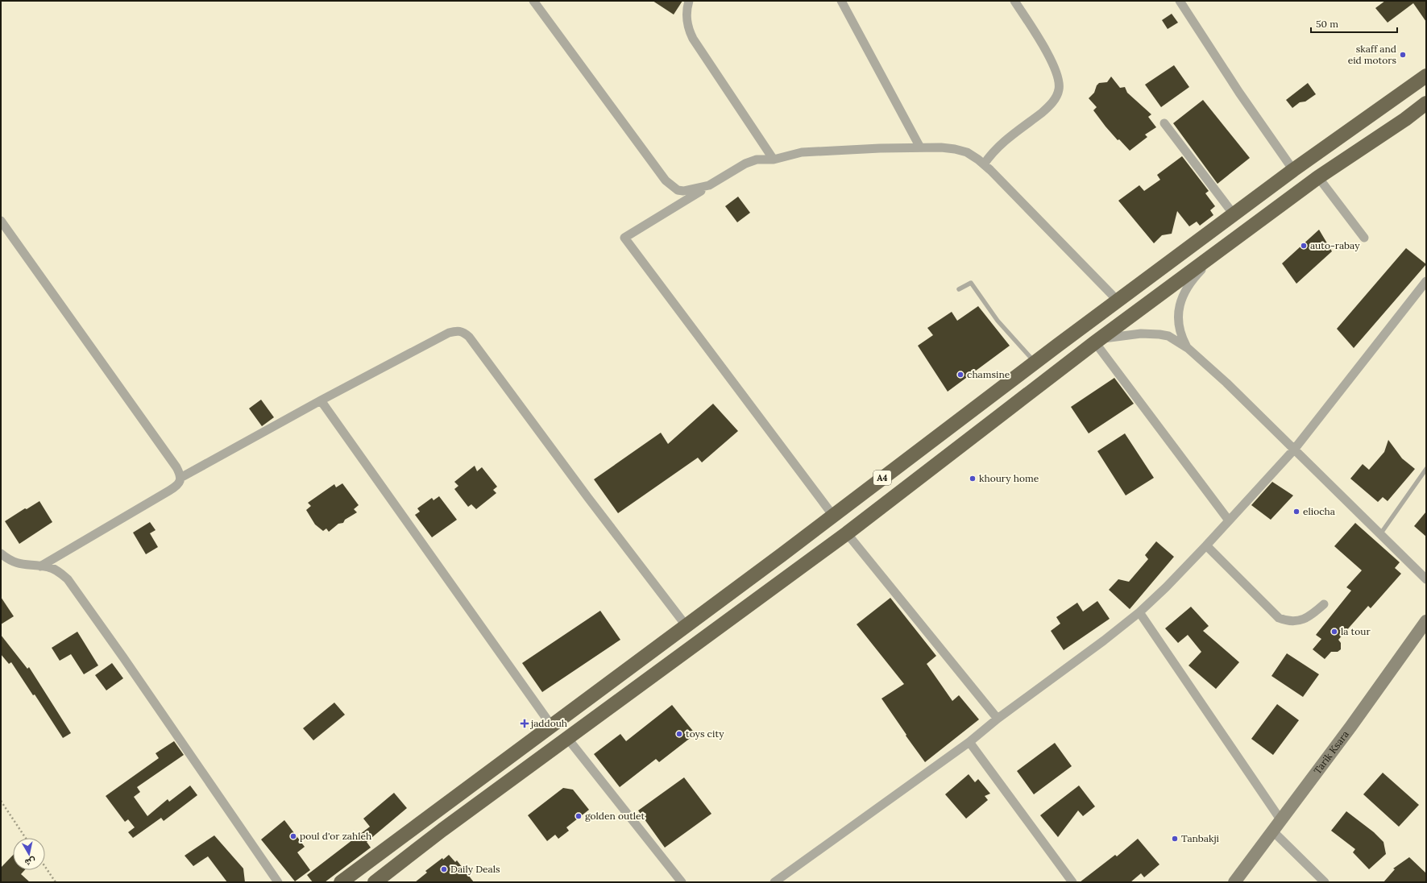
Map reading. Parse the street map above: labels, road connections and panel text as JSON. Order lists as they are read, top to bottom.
{
  "streets": {
    "highway": ["A4"],
    "main road": ["Tarik Ksara"]
  },
  "places": {
    "other": [
      "skaff and eid motors",
      "auto-rabay",
      "chamsine",
      "khoury home",
      "eliocha",
      "la tour",
      "toys city",
      "golden outlet",
      "poul d'or zahleh",
      "Tanbakji",
      "Daily Deals"
    ],
    "health": ["jaddouh"]
  },
  "scale_bar": "50 m",
  "north": "bottom"
}
